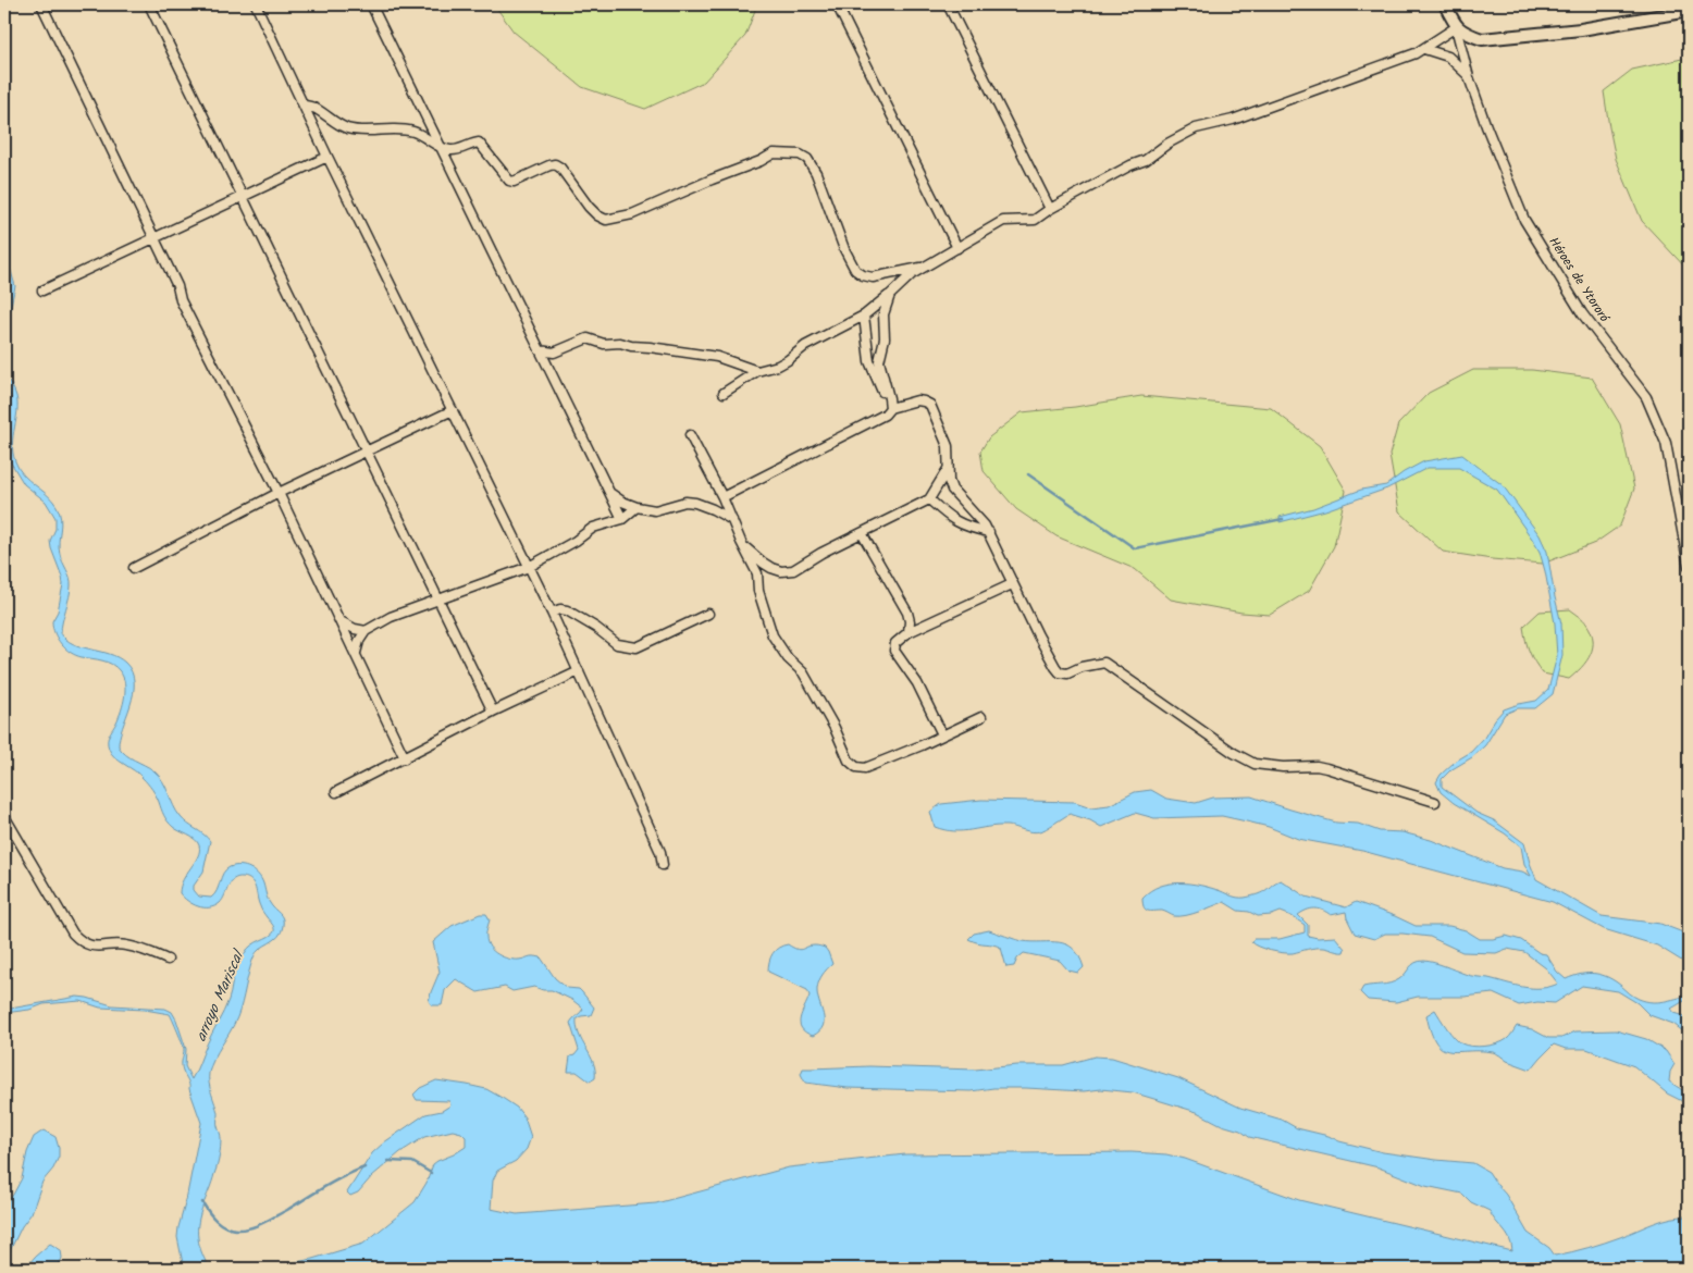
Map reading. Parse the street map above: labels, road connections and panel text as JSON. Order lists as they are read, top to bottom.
{
  "streets": {
    "main road": ["Héroes de Ytororó"]
  },
  "water": ["arroyo Mariscal"]
}
